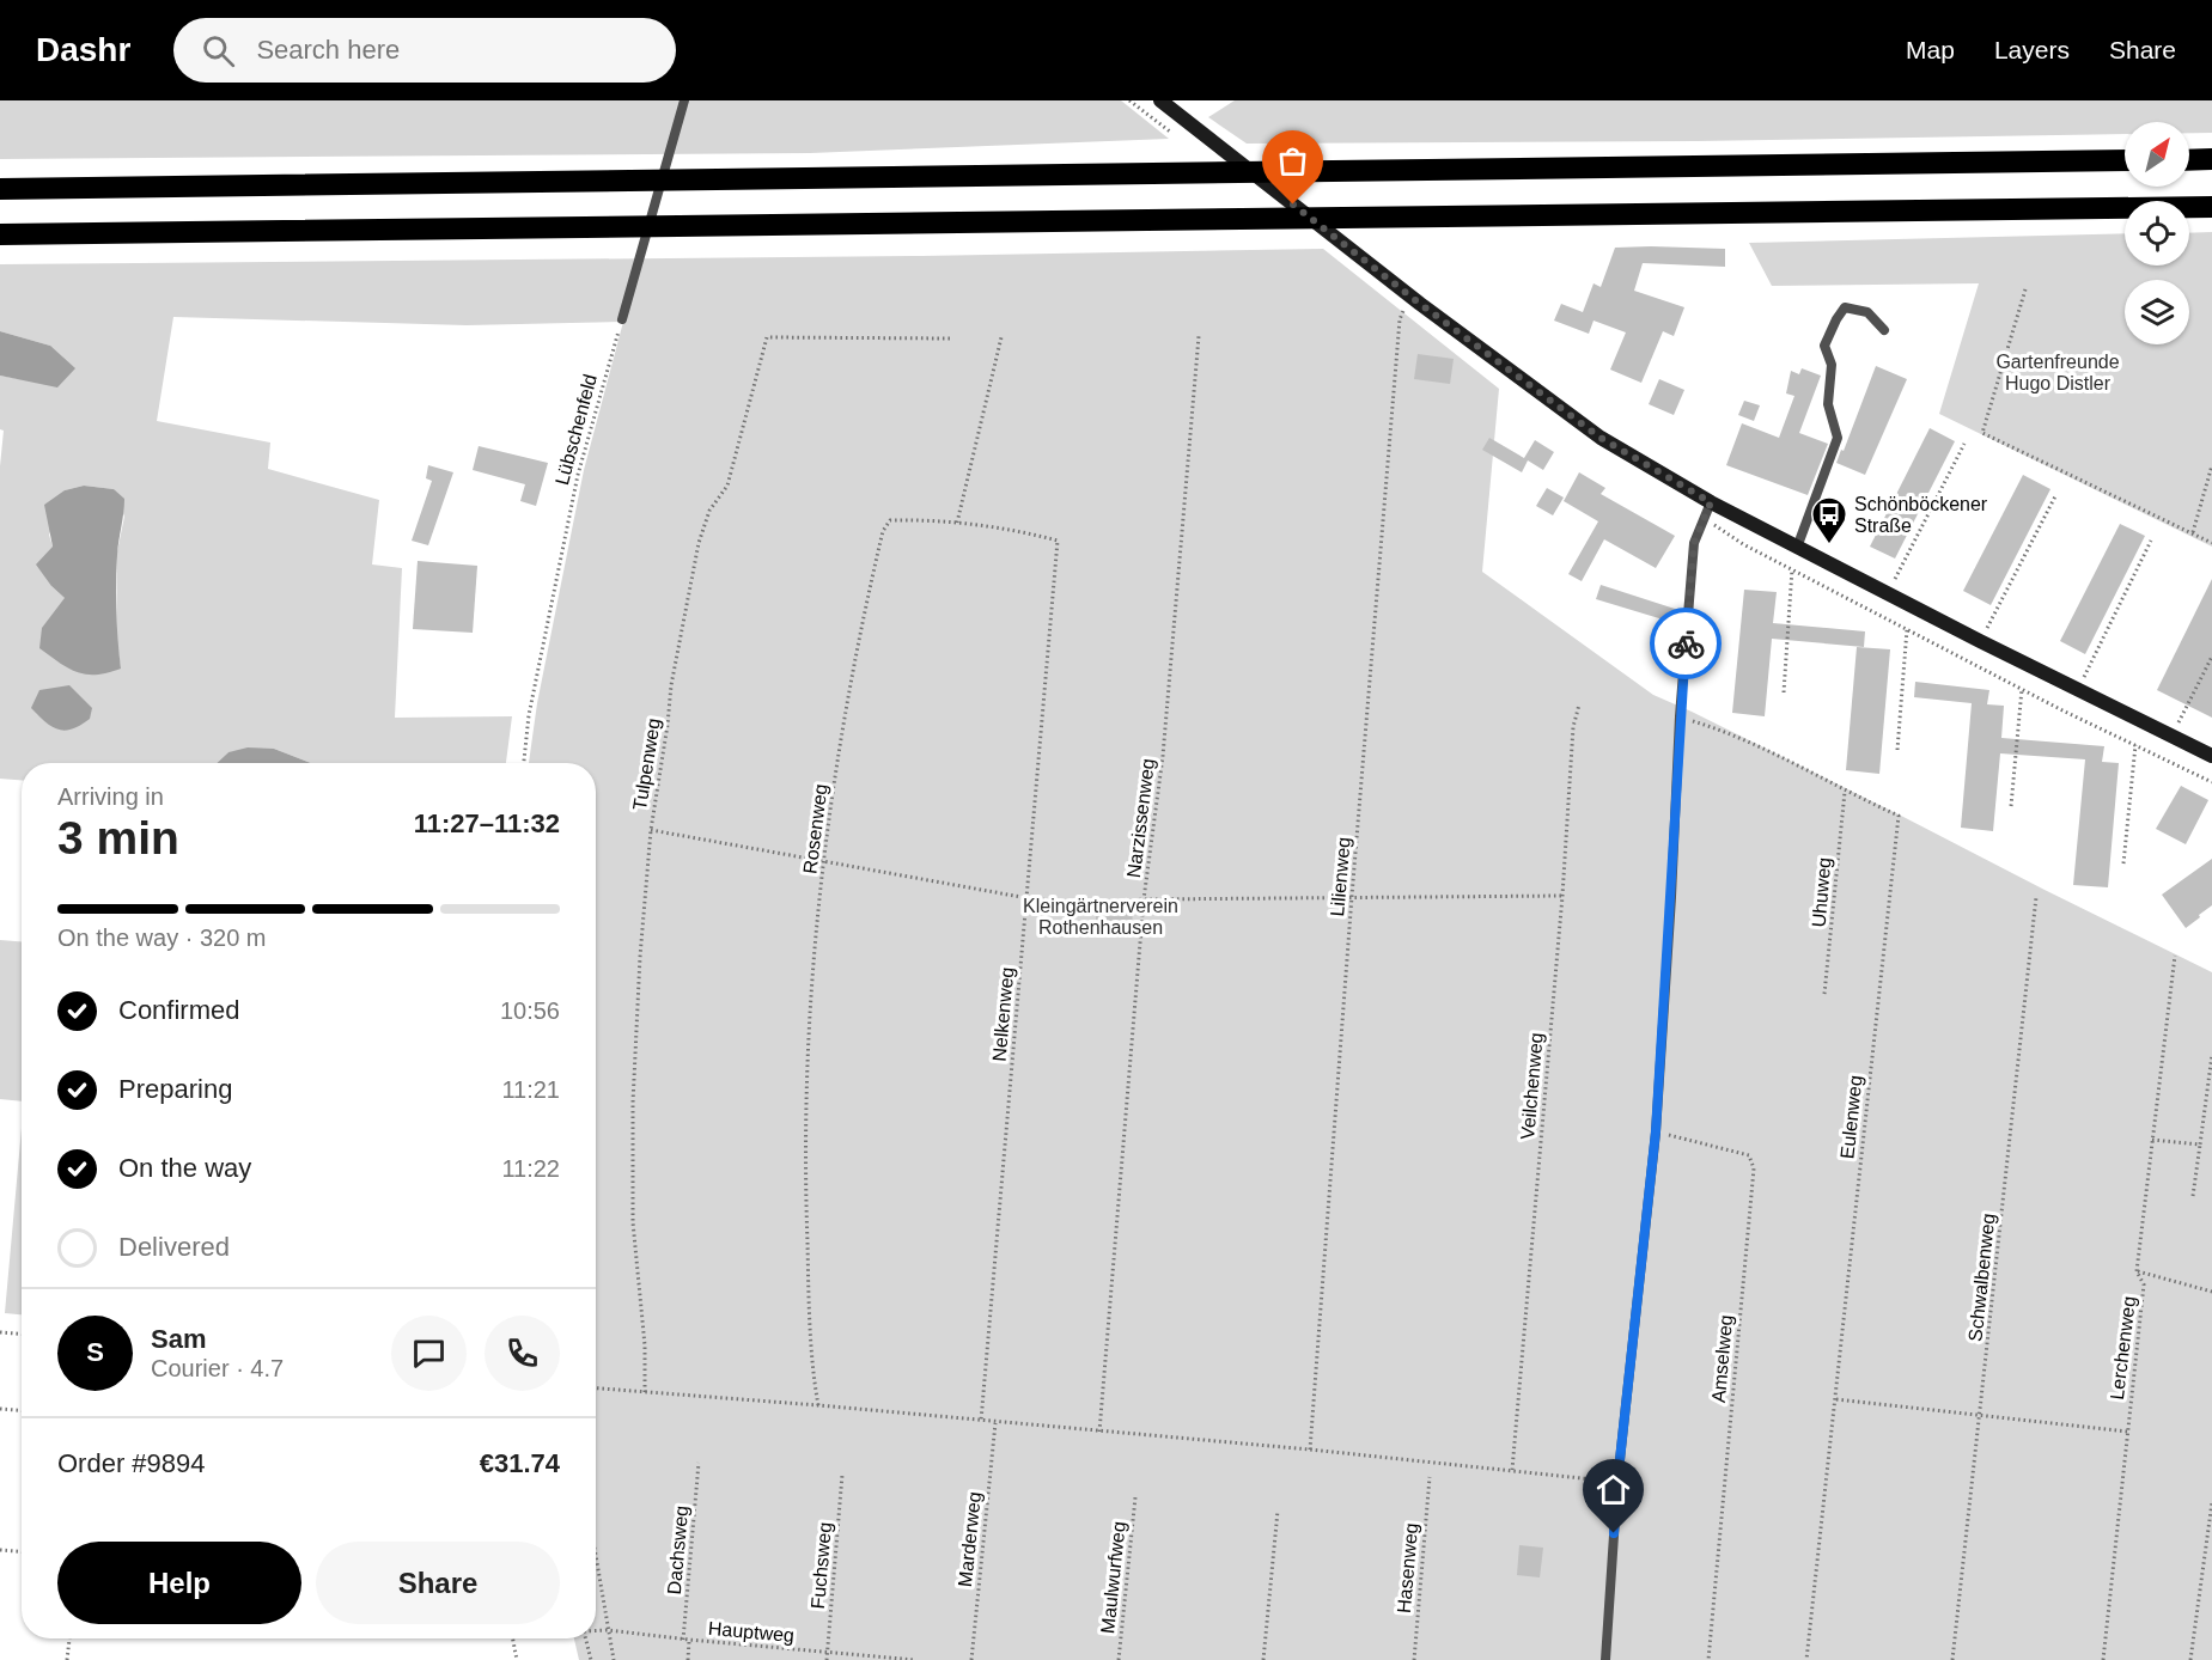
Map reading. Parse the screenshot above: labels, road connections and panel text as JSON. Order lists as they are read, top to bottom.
{
  "streets": {
    "path": [
      "Lübschenfeld",
      "Tulpenweg",
      "Narzissenweg",
      "Rosenweg",
      "Lilienweg",
      "Uhuweg",
      "Nelkenweg",
      "Veilchenweg",
      "Eulenweg",
      "Schwalbenweg",
      "Lerchenweg",
      "Amselweg",
      "Marderweg",
      "Dachsweg",
      "Fuchsweg",
      "Hasenweg",
      "Maulwurfweg",
      "Hauptweg"
    ]
  },
  "crossings": [
    ["Rosenweg", "Nelkenweg"],
    ["Uhuweg", "Eulenweg"],
    ["Dachsweg", "Hauptweg"],
    ["Fuchsweg", "Hauptweg"]
  ],
  "parks": ["Gartenfreunde Hugo Distler", "Kleingärtnerverein Rothenhausen"],
  "places": {
    "bus stop": ["Schönböckener Straße"]
  },
  "north": "top right",
  "page": {
    "header": "Dashr",
    "search": "Search here",
    "nav": ["Map", "Layers", "Share"],
    "heading": ["3 min", "Arriving in", "11:27–11:32"],
    "panel": [
      "Sam",
      "Courier · 4.7",
      "Order #9894",
      "€31.74"
    ],
    "bar": "On the way · 320 m",
    "list": [
      ["Confirmed", "10:56"],
      ["Preparing", "11:21"],
      ["On the way", "11:22"],
      "Delivered"
    ],
    "round": "S",
    "buttons": ["Help", "Share"]
  }
}
